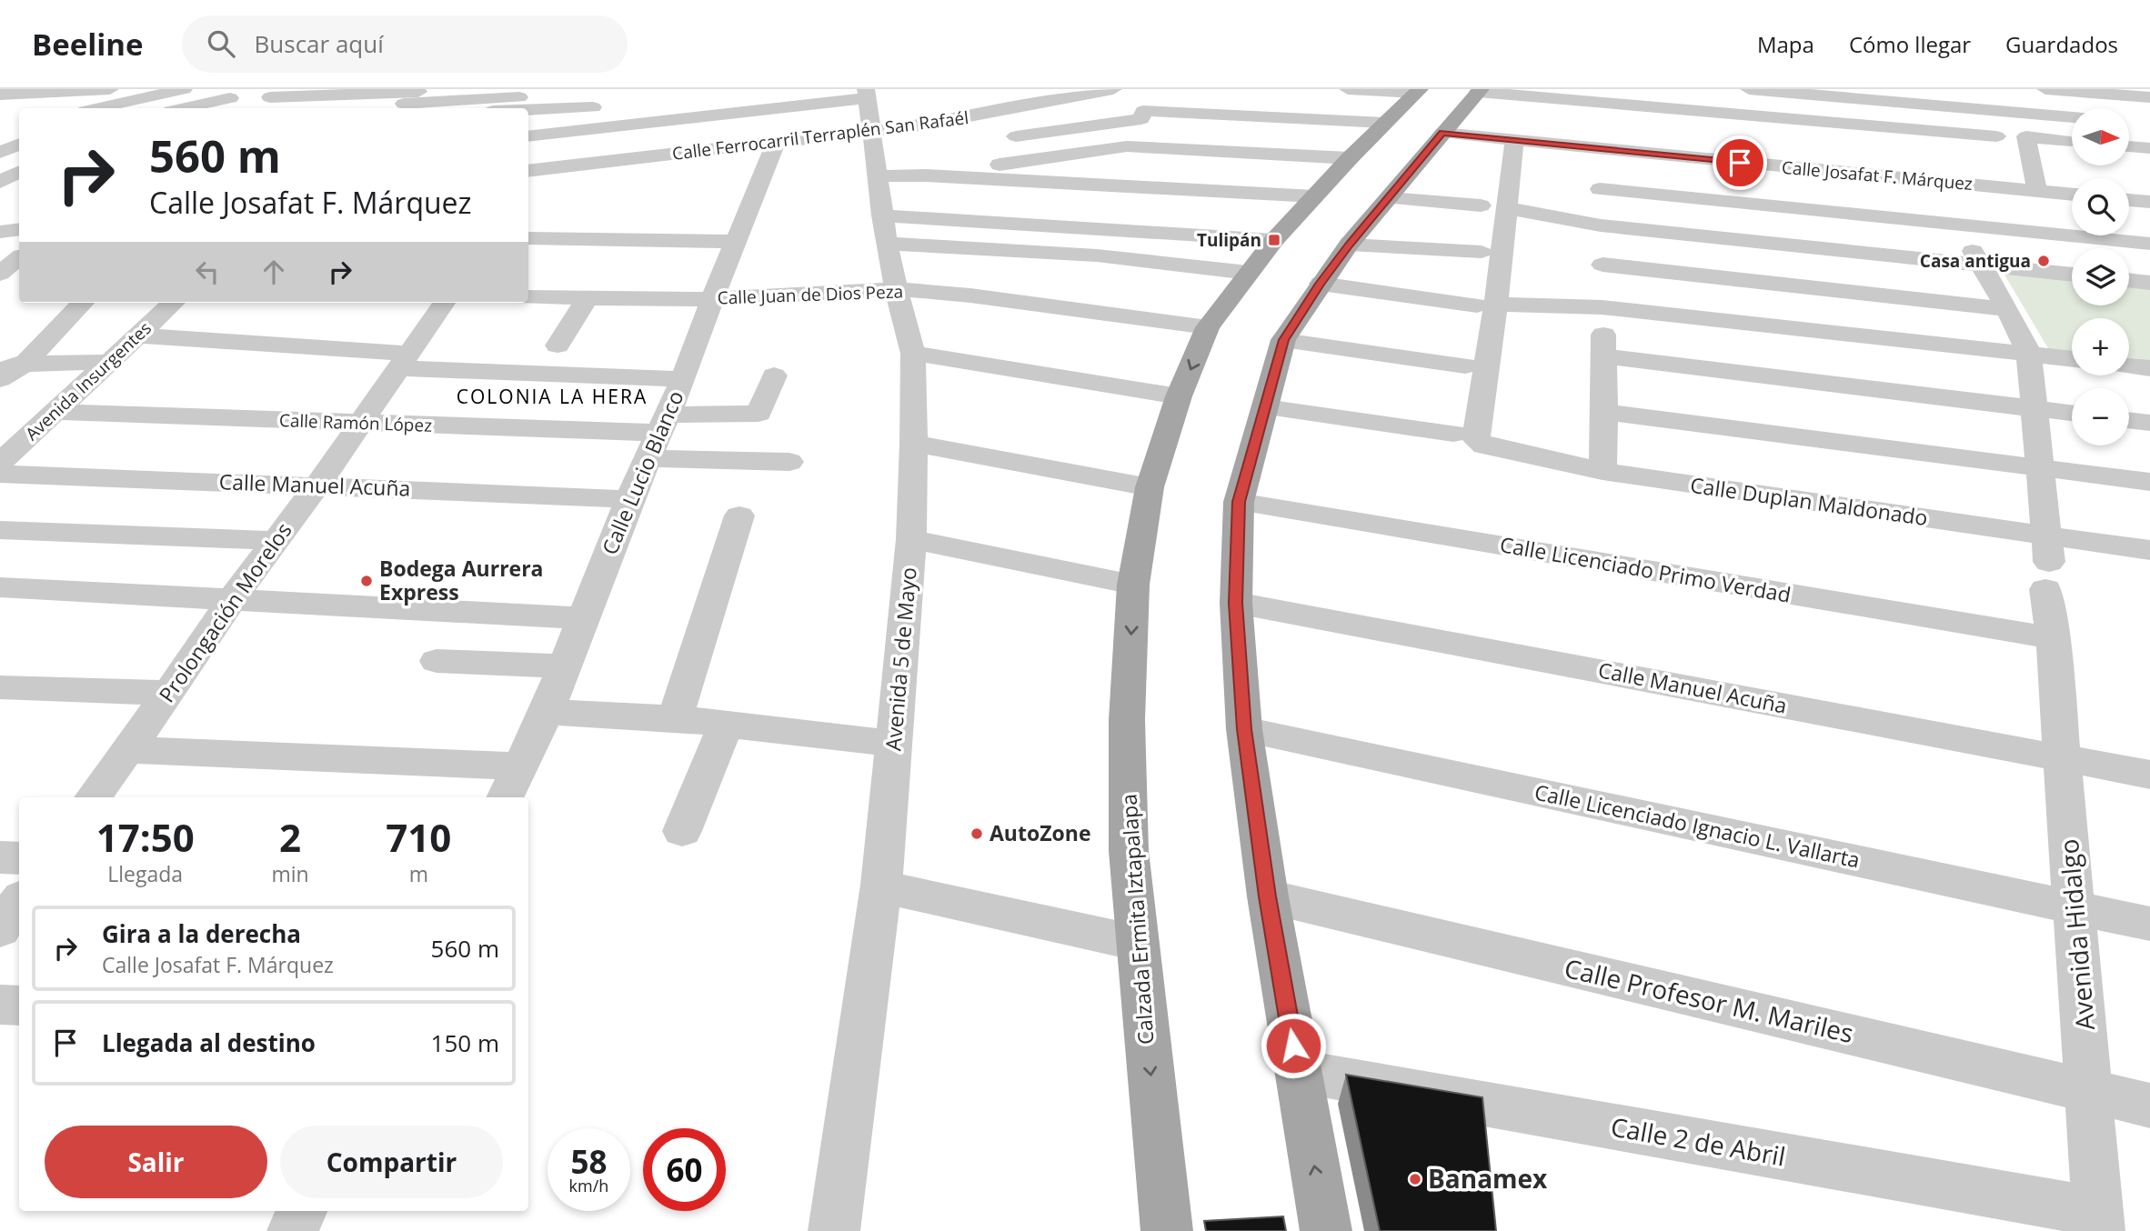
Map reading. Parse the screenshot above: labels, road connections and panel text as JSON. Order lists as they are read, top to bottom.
{
  "streets": {
    "main road": ["Calzada Ermita Iztapalapa"],
    "street": [
      "Calle Ferrocarril Terraplén San Rafaél",
      "Calle Josafat F. Márquez",
      "Calle Juan de Dios Peza",
      "Avenida Insurgentes",
      "Calle Ramón López",
      "Calle Lucio Blanco",
      "Calle Manuel Acuña",
      "Calle Duplan Maldonado",
      "Calle Licenciado Primo Verdad",
      "Prolongación Morelos",
      "Avenida 5 de Mayo",
      "Calle Licenciado Ignacio L. Vallarta",
      "Avenida Hidalgo",
      "Calle Profesor M. Mariles",
      "Calle 2 de Abril"
    ]
  },
  "crossings": [
    ["Calle Ferrocarril Terraplén San Rafaél", "Calle Lucio Blanco"],
    ["Calle Ferrocarril Terraplén San Rafaél", "Avenida 5 de Mayo"],
    ["Calle Juan de Dios Peza", "Calle Lucio Blanco"],
    ["Calle Juan de Dios Peza", "Avenida 5 de Mayo"],
    ["Calle Juan de Dios Peza", "Calzada Ermita Iztapalapa"],
    ["Avenida Insurgentes", "Calle Ramón López"],
    ["Calle Ramón López", "Calle Lucio Blanco"],
    ["Calle Ramón López", "Prolongación Morelos"],
    ["Calle Lucio Blanco", "Calle Manuel Acuña"],
    ["Calle Manuel Acuña", "Prolongación Morelos"],
    ["Calle Manuel Acuña", "Avenida Hidalgo"],
    ["Calle Duplan Maldonado", "Avenida Hidalgo"],
    ["Calle Licenciado Primo Verdad", "Avenida Hidalgo"],
    ["Calle Licenciado Ignacio L. Vallarta", "Avenida Hidalgo"],
    ["Avenida Hidalgo", "Calle Profesor M. Mariles"],
    ["Avenida Hidalgo", "Calle 2 de Abril"]
  ],
  "districts": ["COLONIA LA HERA"],
  "places": {
    "transit": ["Tulipán"],
    "other": [
      "Casa antigua",
      "Bodega Aurrera Express",
      "AutoZone",
      "Banamex"
    ]
  },
  "north": "right",
  "page": {
    "header": "Beeline",
    "search": "Buscar aquí",
    "nav": ["Mapa", "Cómo llegar", "Guardados"],
    "map_buttons": ["+", "−"],
    "turn": ["560 m", "Calle Josafat F. Márquez"],
    "eta": [
      "17:50",
      "Llegada",
      "2",
      "min",
      "710",
      "m"
    ],
    "list": [
      {
        "name": "Gira a la derecha",
        "note": "Calle Josafat F. Márquez",
        "value": "560 m"
      },
      {
        "name": "Llegada al destino",
        "value": "150 m"
      }
    ],
    "buttons": ["Salir", "Compartir"],
    "speed": "58 km/h",
    "limit": "60"
  }
}
